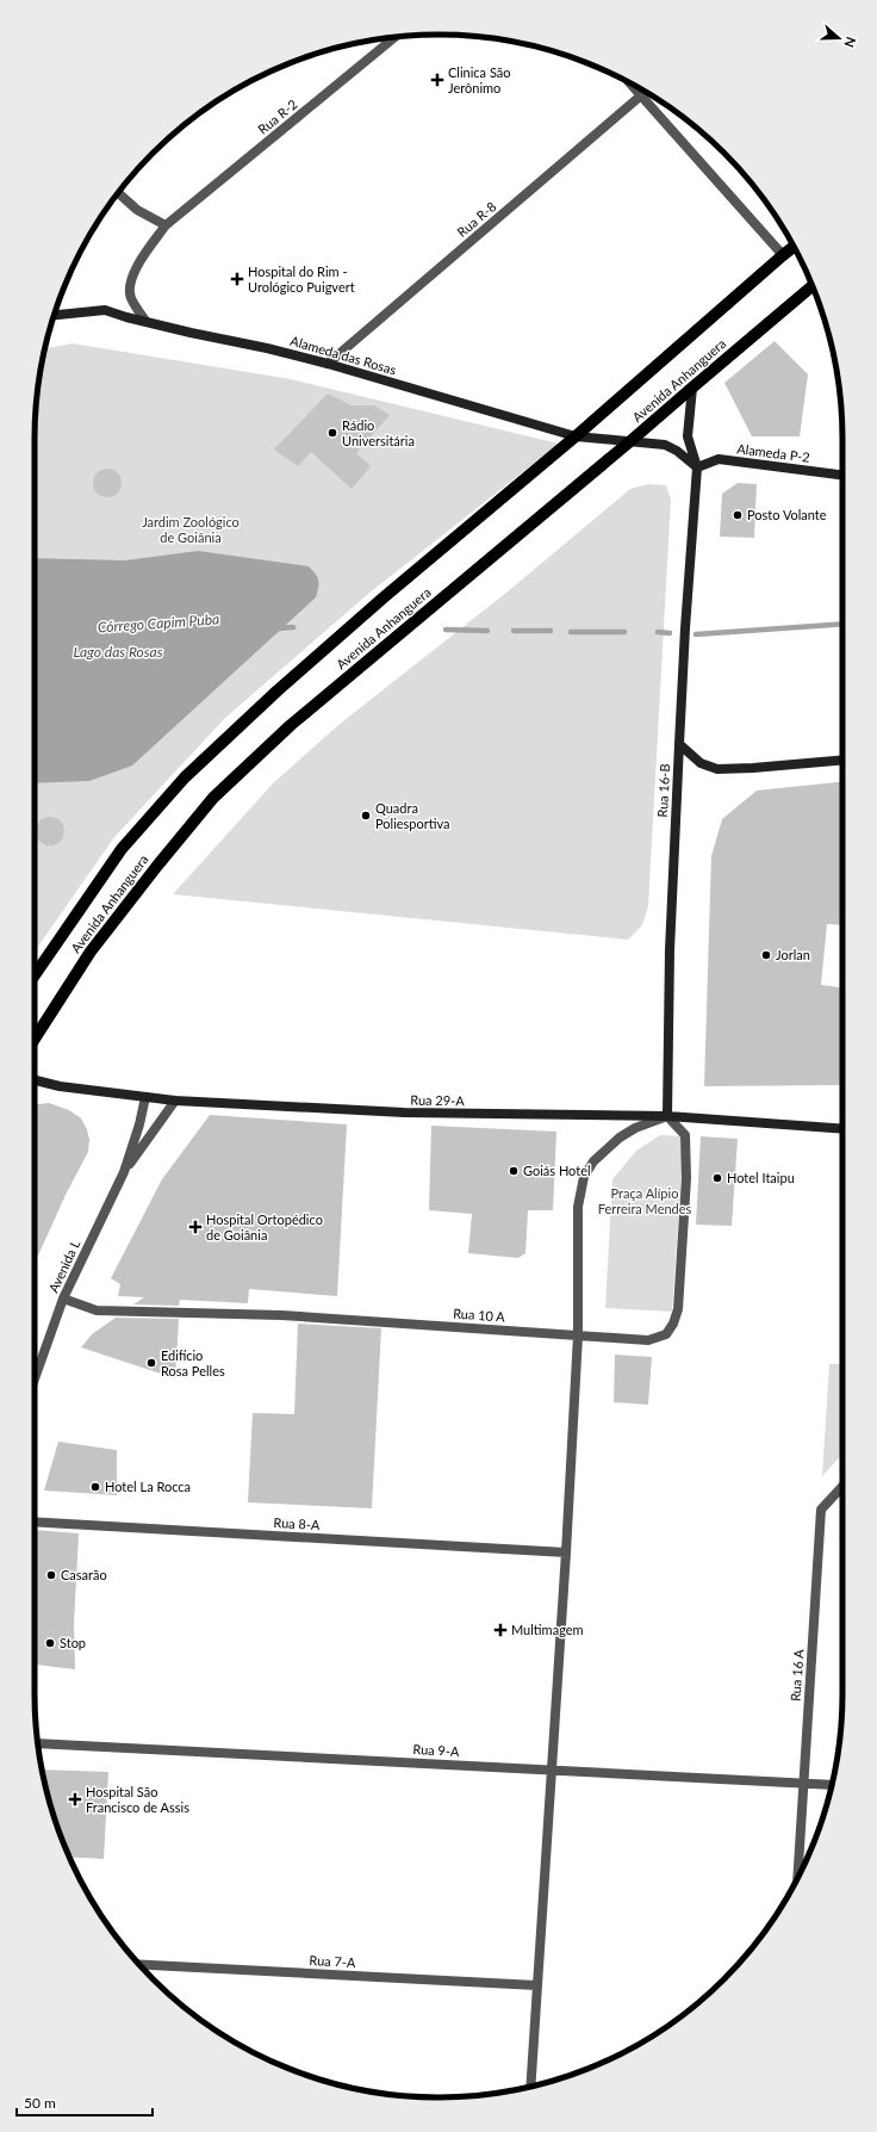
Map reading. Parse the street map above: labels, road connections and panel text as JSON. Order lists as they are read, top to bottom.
{
  "streets": {
    "main road": ["Avenida Anhanguera"],
    "street": [
      "Rua R-2",
      "Rua R-8",
      "Alameda das Rosas",
      "Alameda P-2",
      "Rua 16-B",
      "Rua 29-A",
      "Avenida L",
      "Rua 10 A",
      "Rua 8-A",
      "Rua 16 A",
      "Rua 9-A",
      "Rua 7-A"
    ]
  },
  "crossings": [
    ["Rua R-2", "Alameda das Rosas"],
    ["Rua R-8", "Alameda das Rosas"],
    ["Alameda das Rosas", "Avenida Anhanguera"],
    ["Avenida Anhanguera", "Rua 16-B"],
    ["Alameda P-2", "Rua 16-B"],
    ["Rua 16-B", "Rua 29-A"],
    ["Rua 16-B", "Rua 10 A"],
    ["Rua 29-A", "Avenida L"],
    ["Rua 29-A", "Rua 10 A"],
    ["Avenida L", "Rua 10 A"],
    ["Rua 16 A", "Rua 9-A"]
  ],
  "water": ["Córrego Capim Puba", "Lago das Rosas"],
  "parks": ["Jardim Zoológico de Goiânia", "Praça Alípio Ferreira Mendes"],
  "places": {
    "health": [
      "Clinica São Jerônimo",
      "Hospital do Rim - Urológico Puigvert",
      "Hospital Ortopédico de Goiânia",
      "Multimagem",
      "Hospital São Francisco de Assis"
    ],
    "other": [
      "Rádio Universitária",
      "Posto Volante",
      "Quadra Poliesportiva",
      "Jorlan",
      "Goiás Hotel",
      "Hotel Itaipu",
      "Edifício Rosa Pelles",
      "Hotel La Rocca",
      "Casarão",
      "Stop"
    ]
  },
  "scale_bar": "50 m",
  "north": "right"
}
